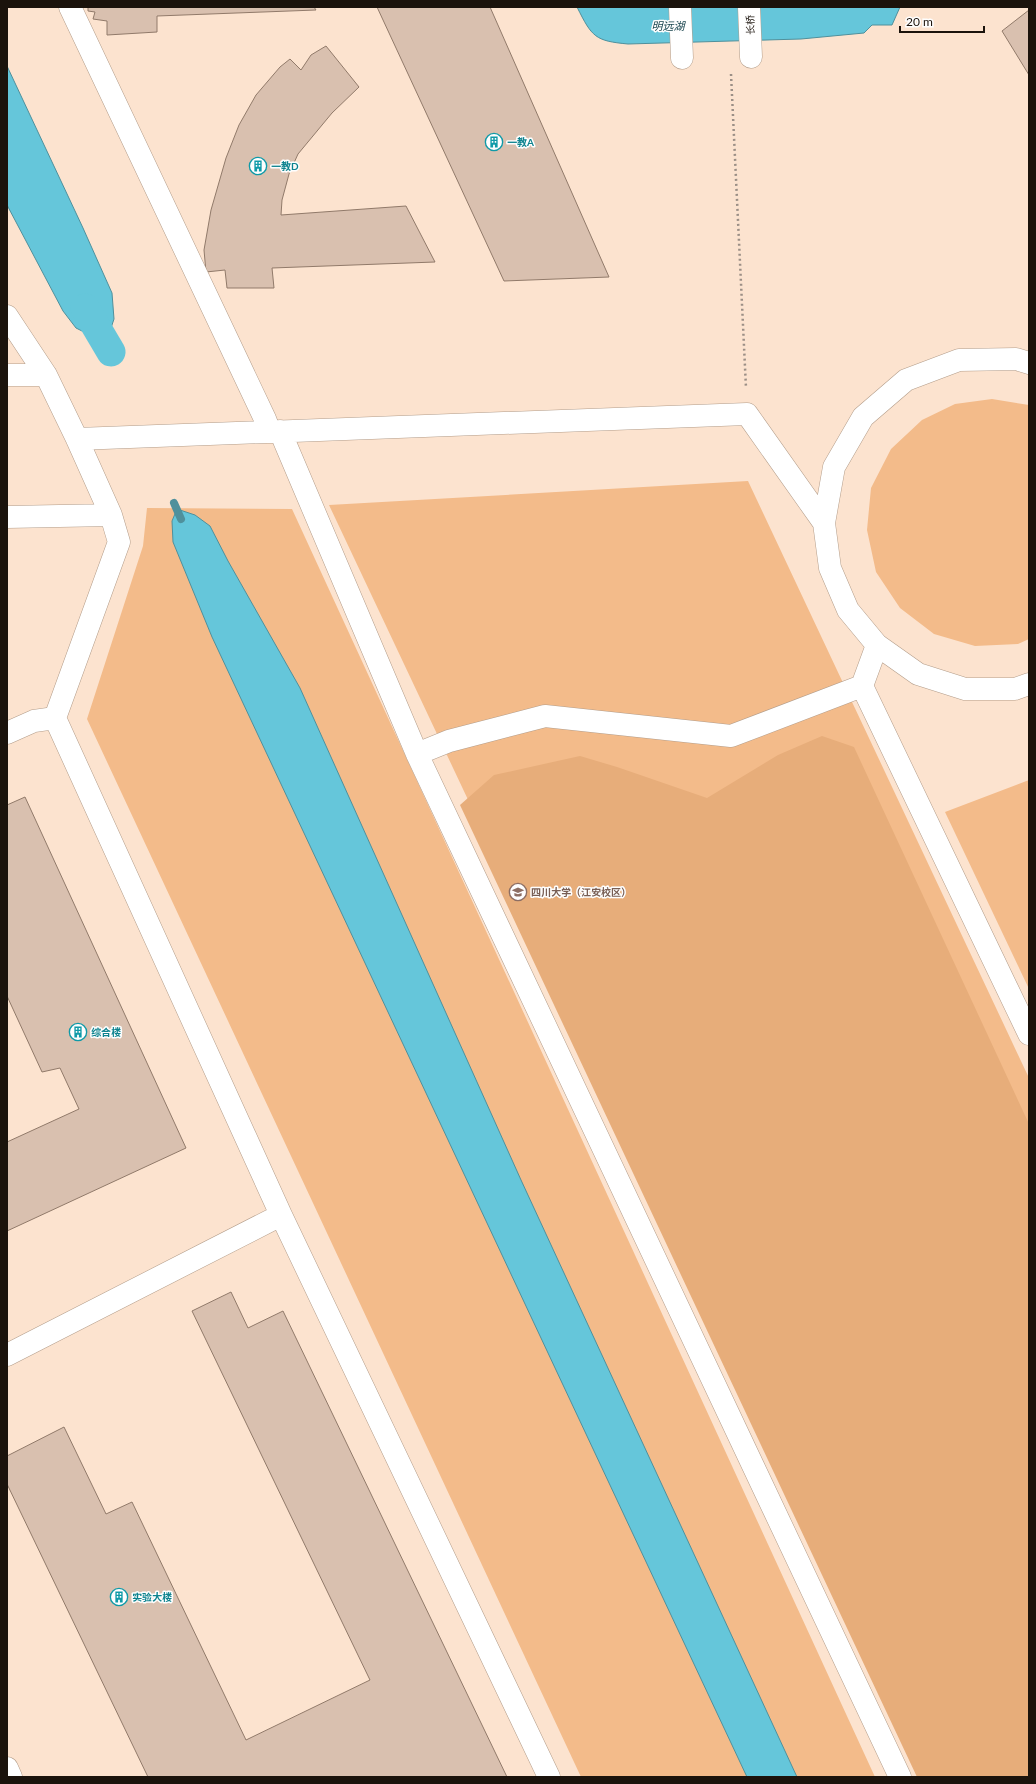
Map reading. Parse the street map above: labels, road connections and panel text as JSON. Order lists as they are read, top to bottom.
{
  "streets": {
    "street": ["长桥"]
  },
  "water": ["明远湖"],
  "places": {
    "building": [
      "一教A",
      "一教D",
      "综合楼",
      "实验大楼"
    ],
    "school or university": ["四川大学（江安校区）"]
  },
  "scale_bar": "20 m"
}
